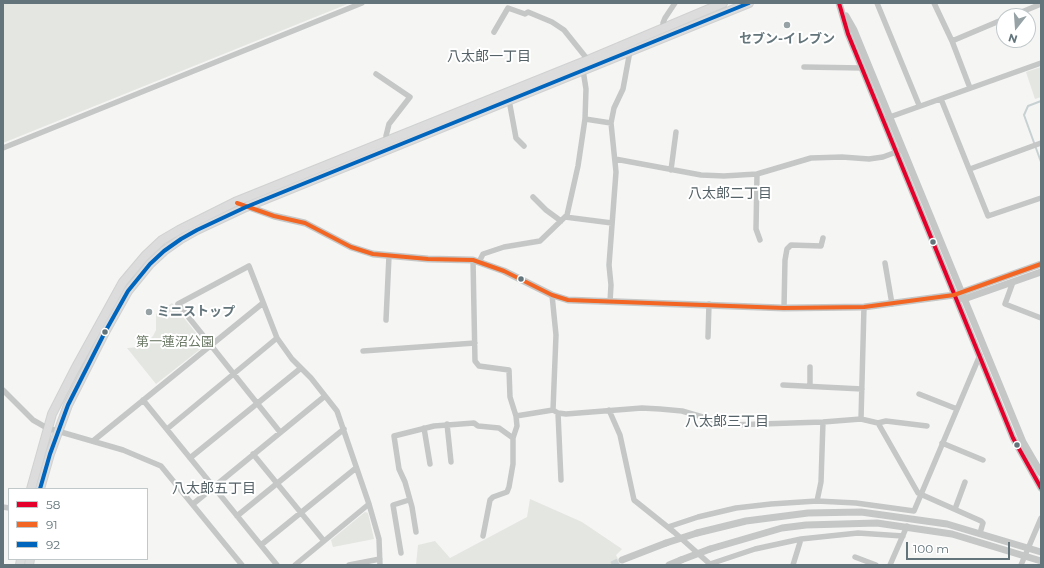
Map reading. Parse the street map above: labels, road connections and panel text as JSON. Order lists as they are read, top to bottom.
{
  "districts": [
    "八太郎一丁目",
    "八太郎二丁目",
    "八太郎三丁目",
    "八太郎五丁目"
  ],
  "parks": ["第一蓮沼公園"],
  "places": ["セブン-イレブン", "ミニストップ"],
  "lines": ["transit line 58", "transit line 92", "transit line 91"],
  "legend": ["58", "91", "92"],
  "scale_bar": "100 m",
  "north": "bottom"
}
